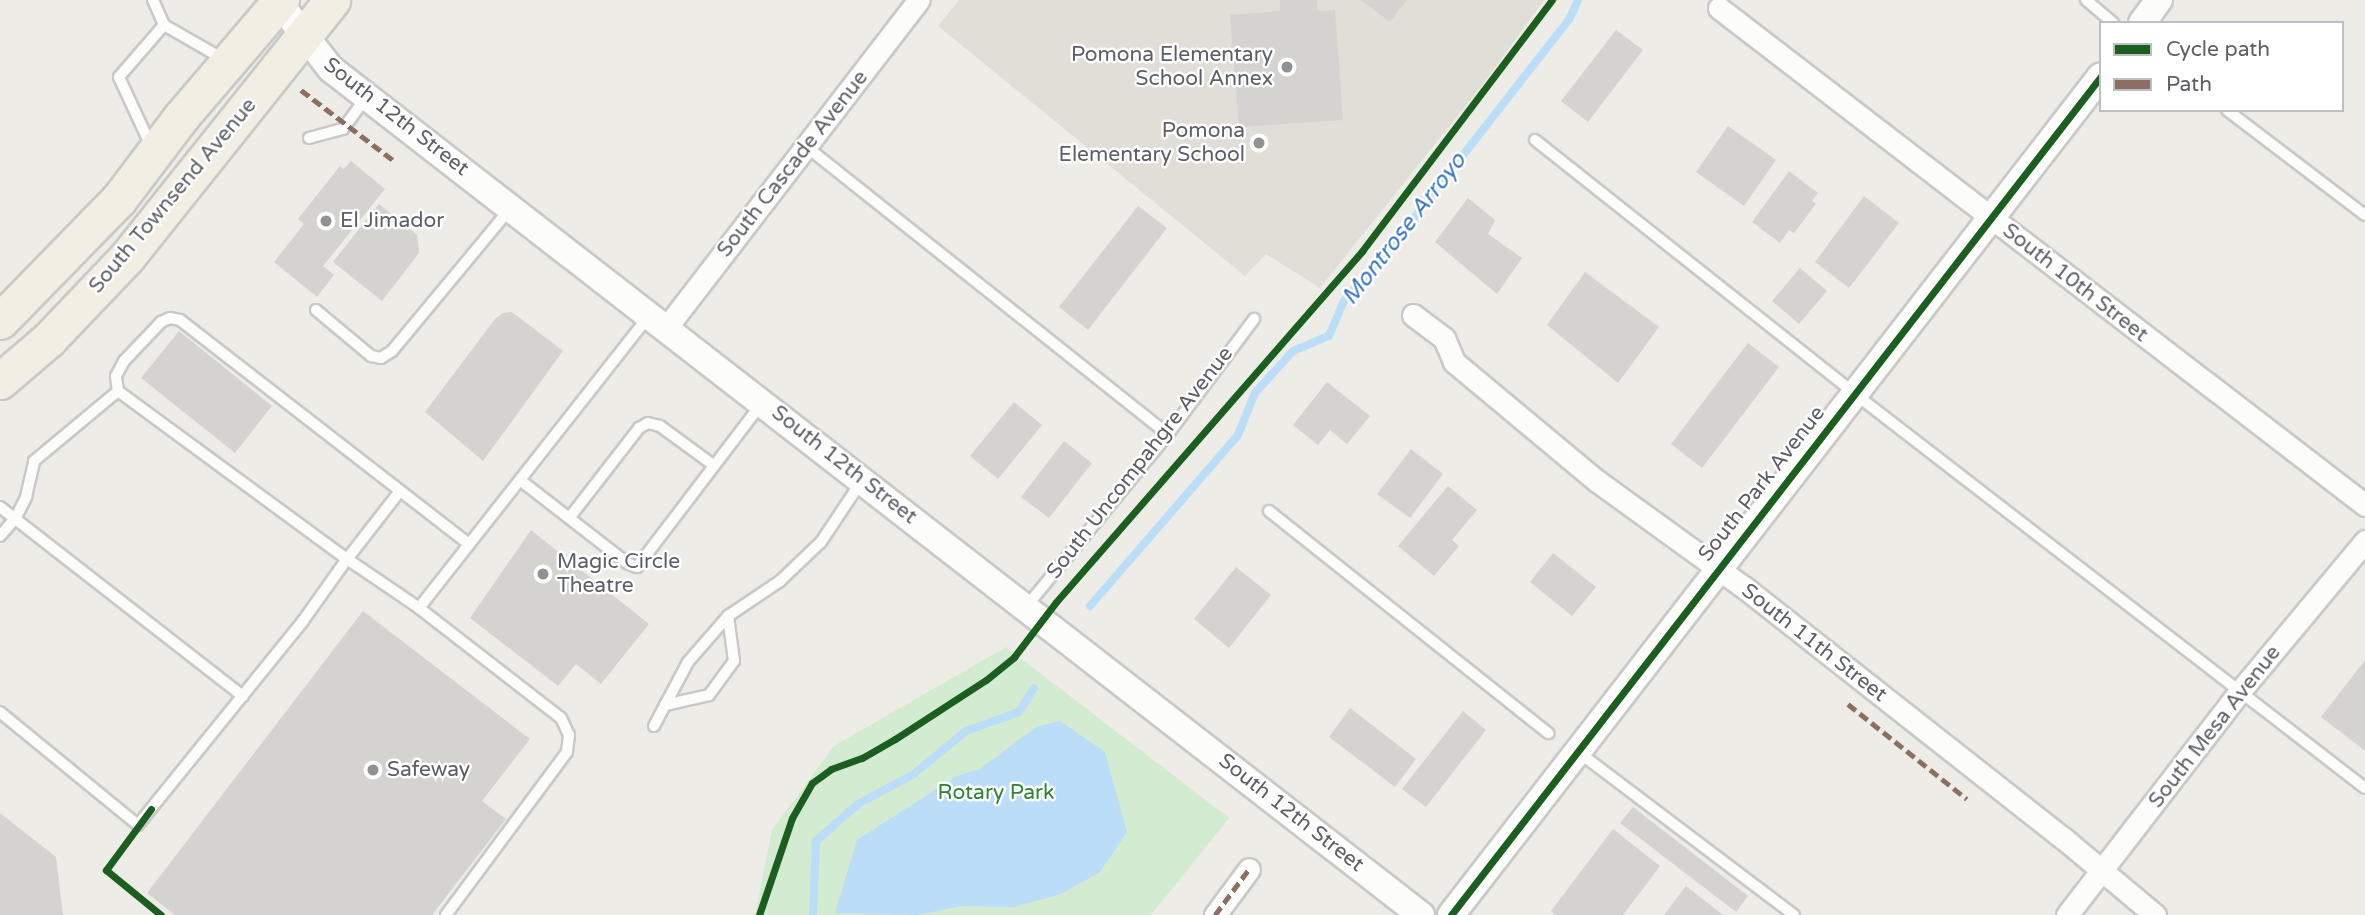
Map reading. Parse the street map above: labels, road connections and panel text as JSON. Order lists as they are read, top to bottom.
{
  "streets": {
    "highway": ["South Townsend Avenue"],
    "street": [
      "South 12th Street",
      "South Cascade Avenue",
      "South 10th Street",
      "South Park Avenue",
      "South 11th Street",
      "South Mesa Avenue"
    ],
    "lane": ["South Uncompahgre Avenue"]
  },
  "crossings": [
    ["South 12th Street", "South Cascade Avenue"],
    ["South 12th Street", "South Townsend Avenue"],
    ["South 12th Street", "South Uncompahgre Avenue"],
    ["South 10th Street", "South Park Avenue"],
    ["South Park Avenue", "South 11th Street"],
    ["South 11th Street", "South Mesa Avenue"]
  ],
  "water": ["Montrose Arroyo"],
  "parks": ["Rotary Park"],
  "places": [
    "Pomona Elementary School Annex",
    "Pomona Elementary School",
    "El Jimador",
    "Magic Circle Theatre",
    "Safeway"
  ],
  "legend": ["Cycle path", "Path"]
}
